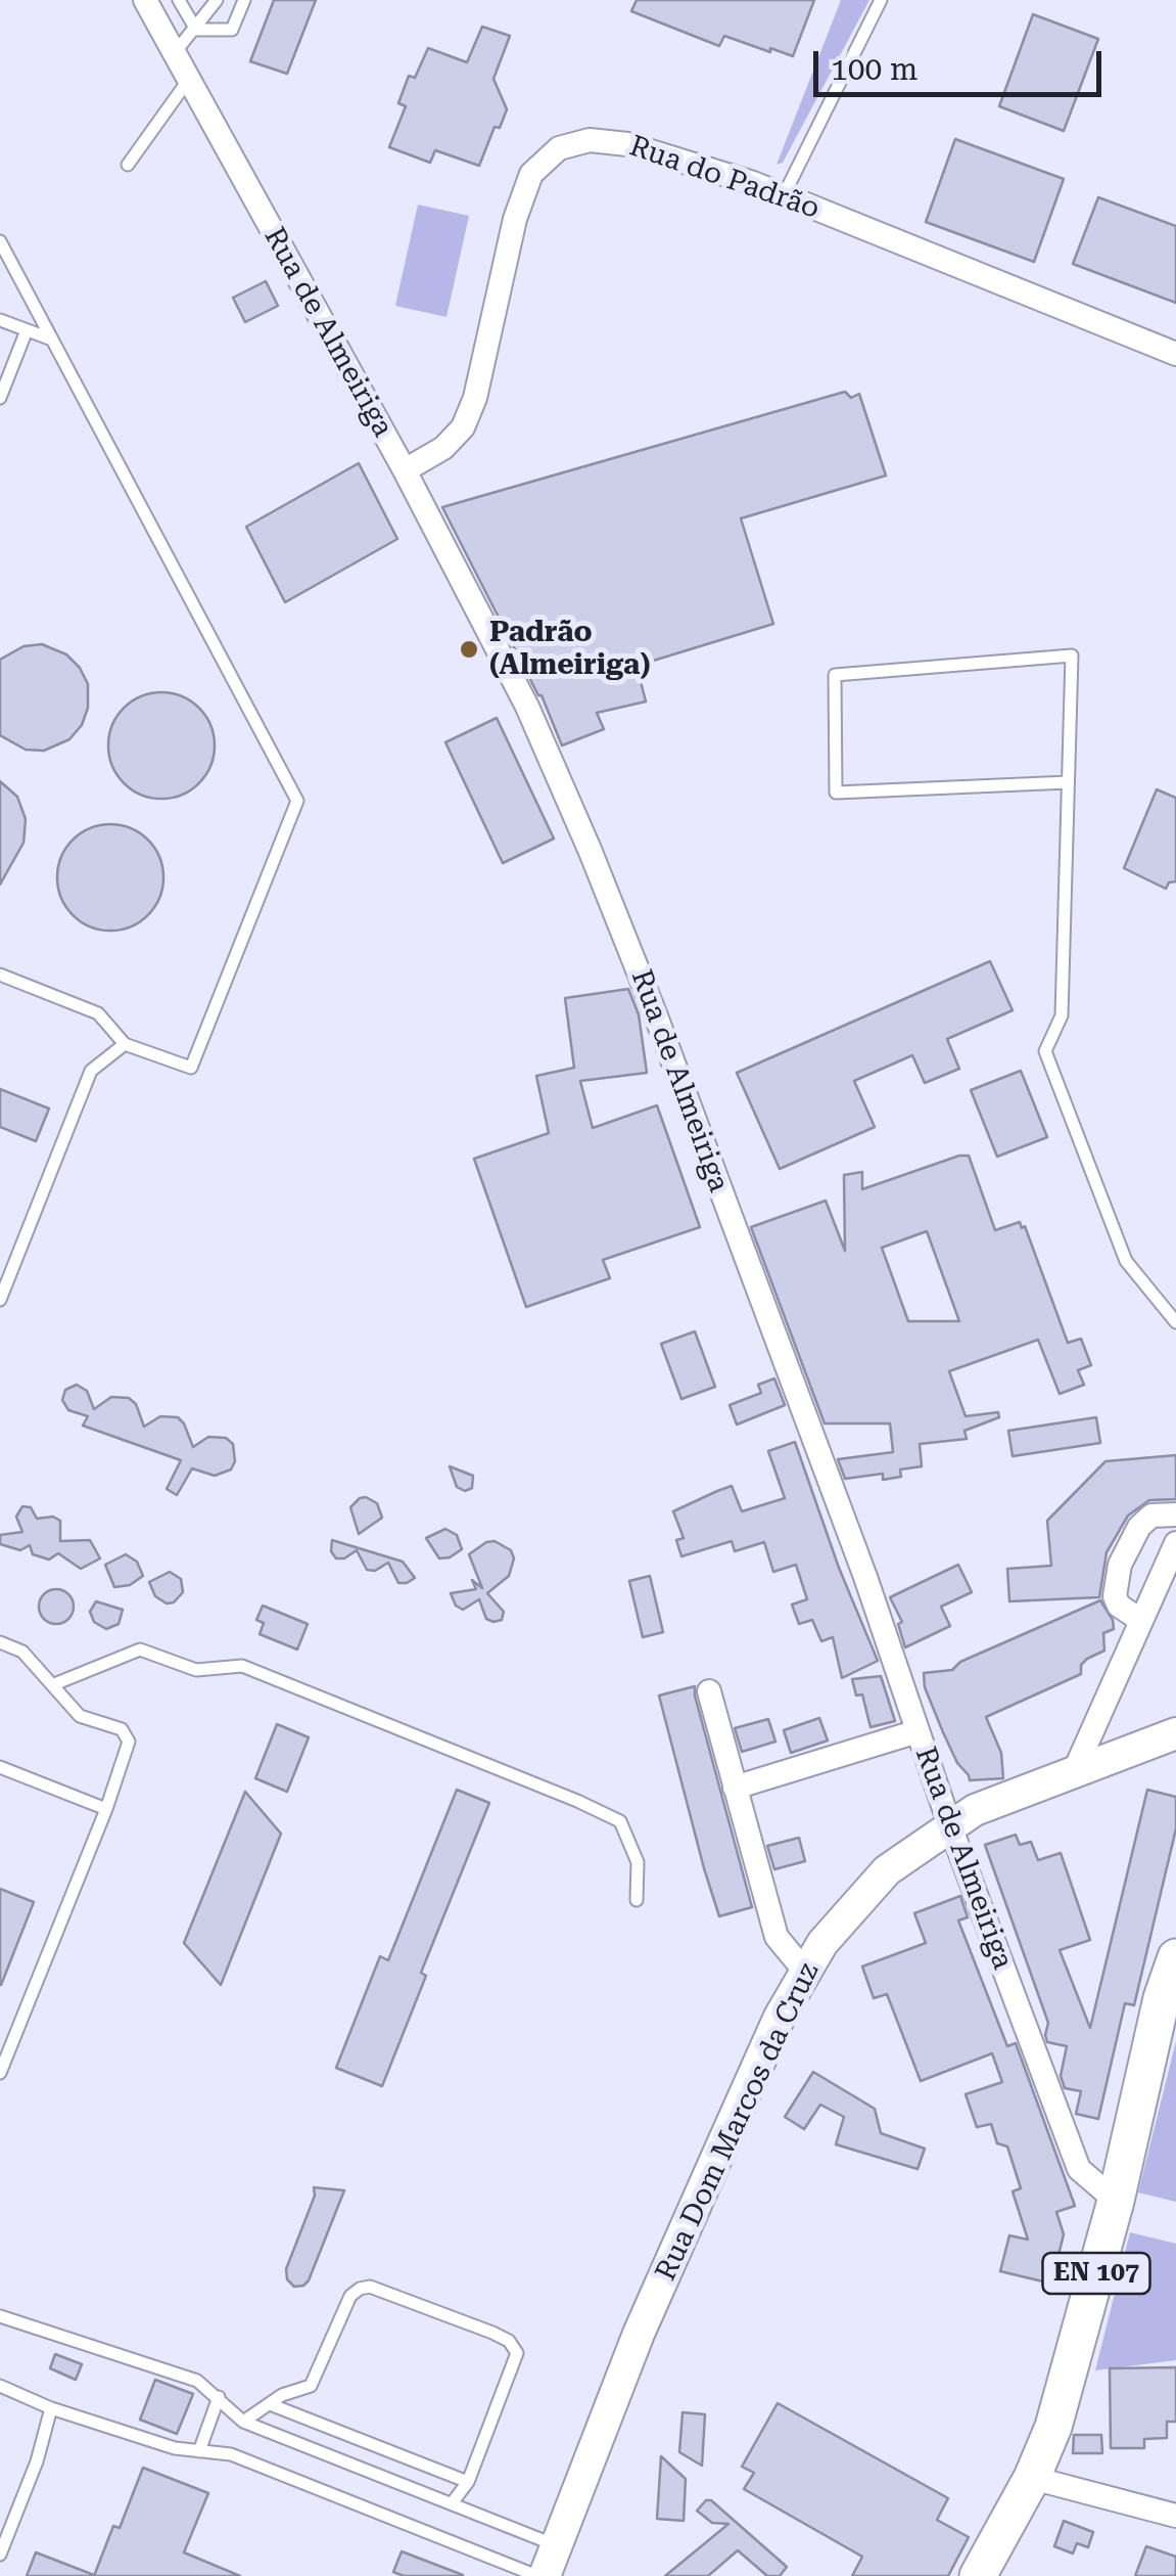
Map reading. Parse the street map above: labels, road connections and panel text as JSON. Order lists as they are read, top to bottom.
{
  "streets": {
    "main road": ["EN 107"],
    "street": ["Rua do Padrão", "Rua de Almeiriga", "Rua Dom Marcos da Cruz"]
  },
  "crossings": [
    ["Rua do Padrão", "Rua de Almeiriga"],
    ["Rua de Almeiriga", "Rua Dom Marcos da Cruz"],
    ["Rua de Almeiriga", "EN 107"]
  ],
  "places": ["Padrão (Almeiriga)"],
  "scale_bar": "100 m"
}
